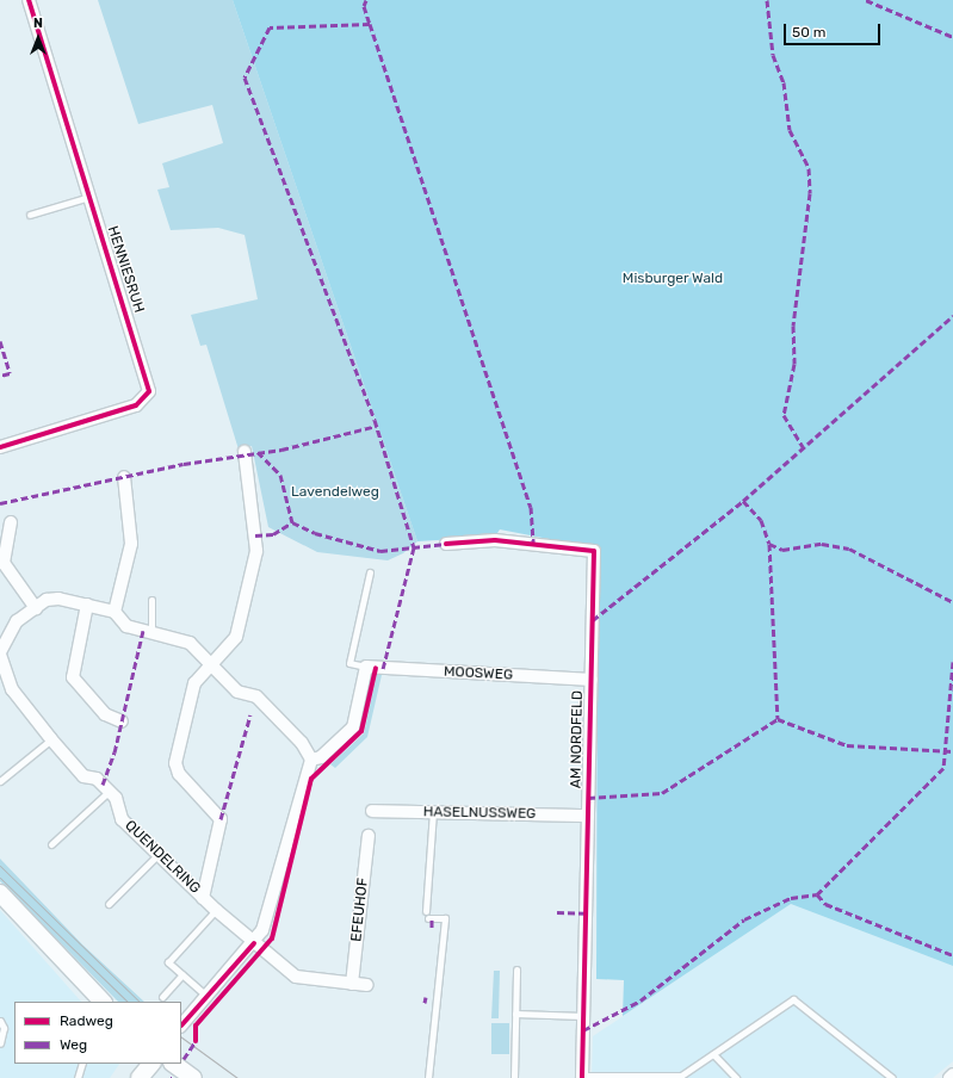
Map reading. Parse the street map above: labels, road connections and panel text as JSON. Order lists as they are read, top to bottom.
{
  "streets": {
    "street": [
      "HENNIESRUH",
      "MOOSWEG",
      "AM NORDFELD",
      "HASELNUSSWEG",
      "QUENDELRING",
      "EFEUHOF"
    ]
  },
  "crossings": [
    ["MOOSWEG", "AM NORDFELD"],
    ["AM NORDFELD", "HASELNUSSWEG"]
  ],
  "parks": ["Misburger Wald", "Lavendelweg"],
  "legend": ["Radweg", "Weg"],
  "scale_bar": "50 m",
  "north": "top"
}
